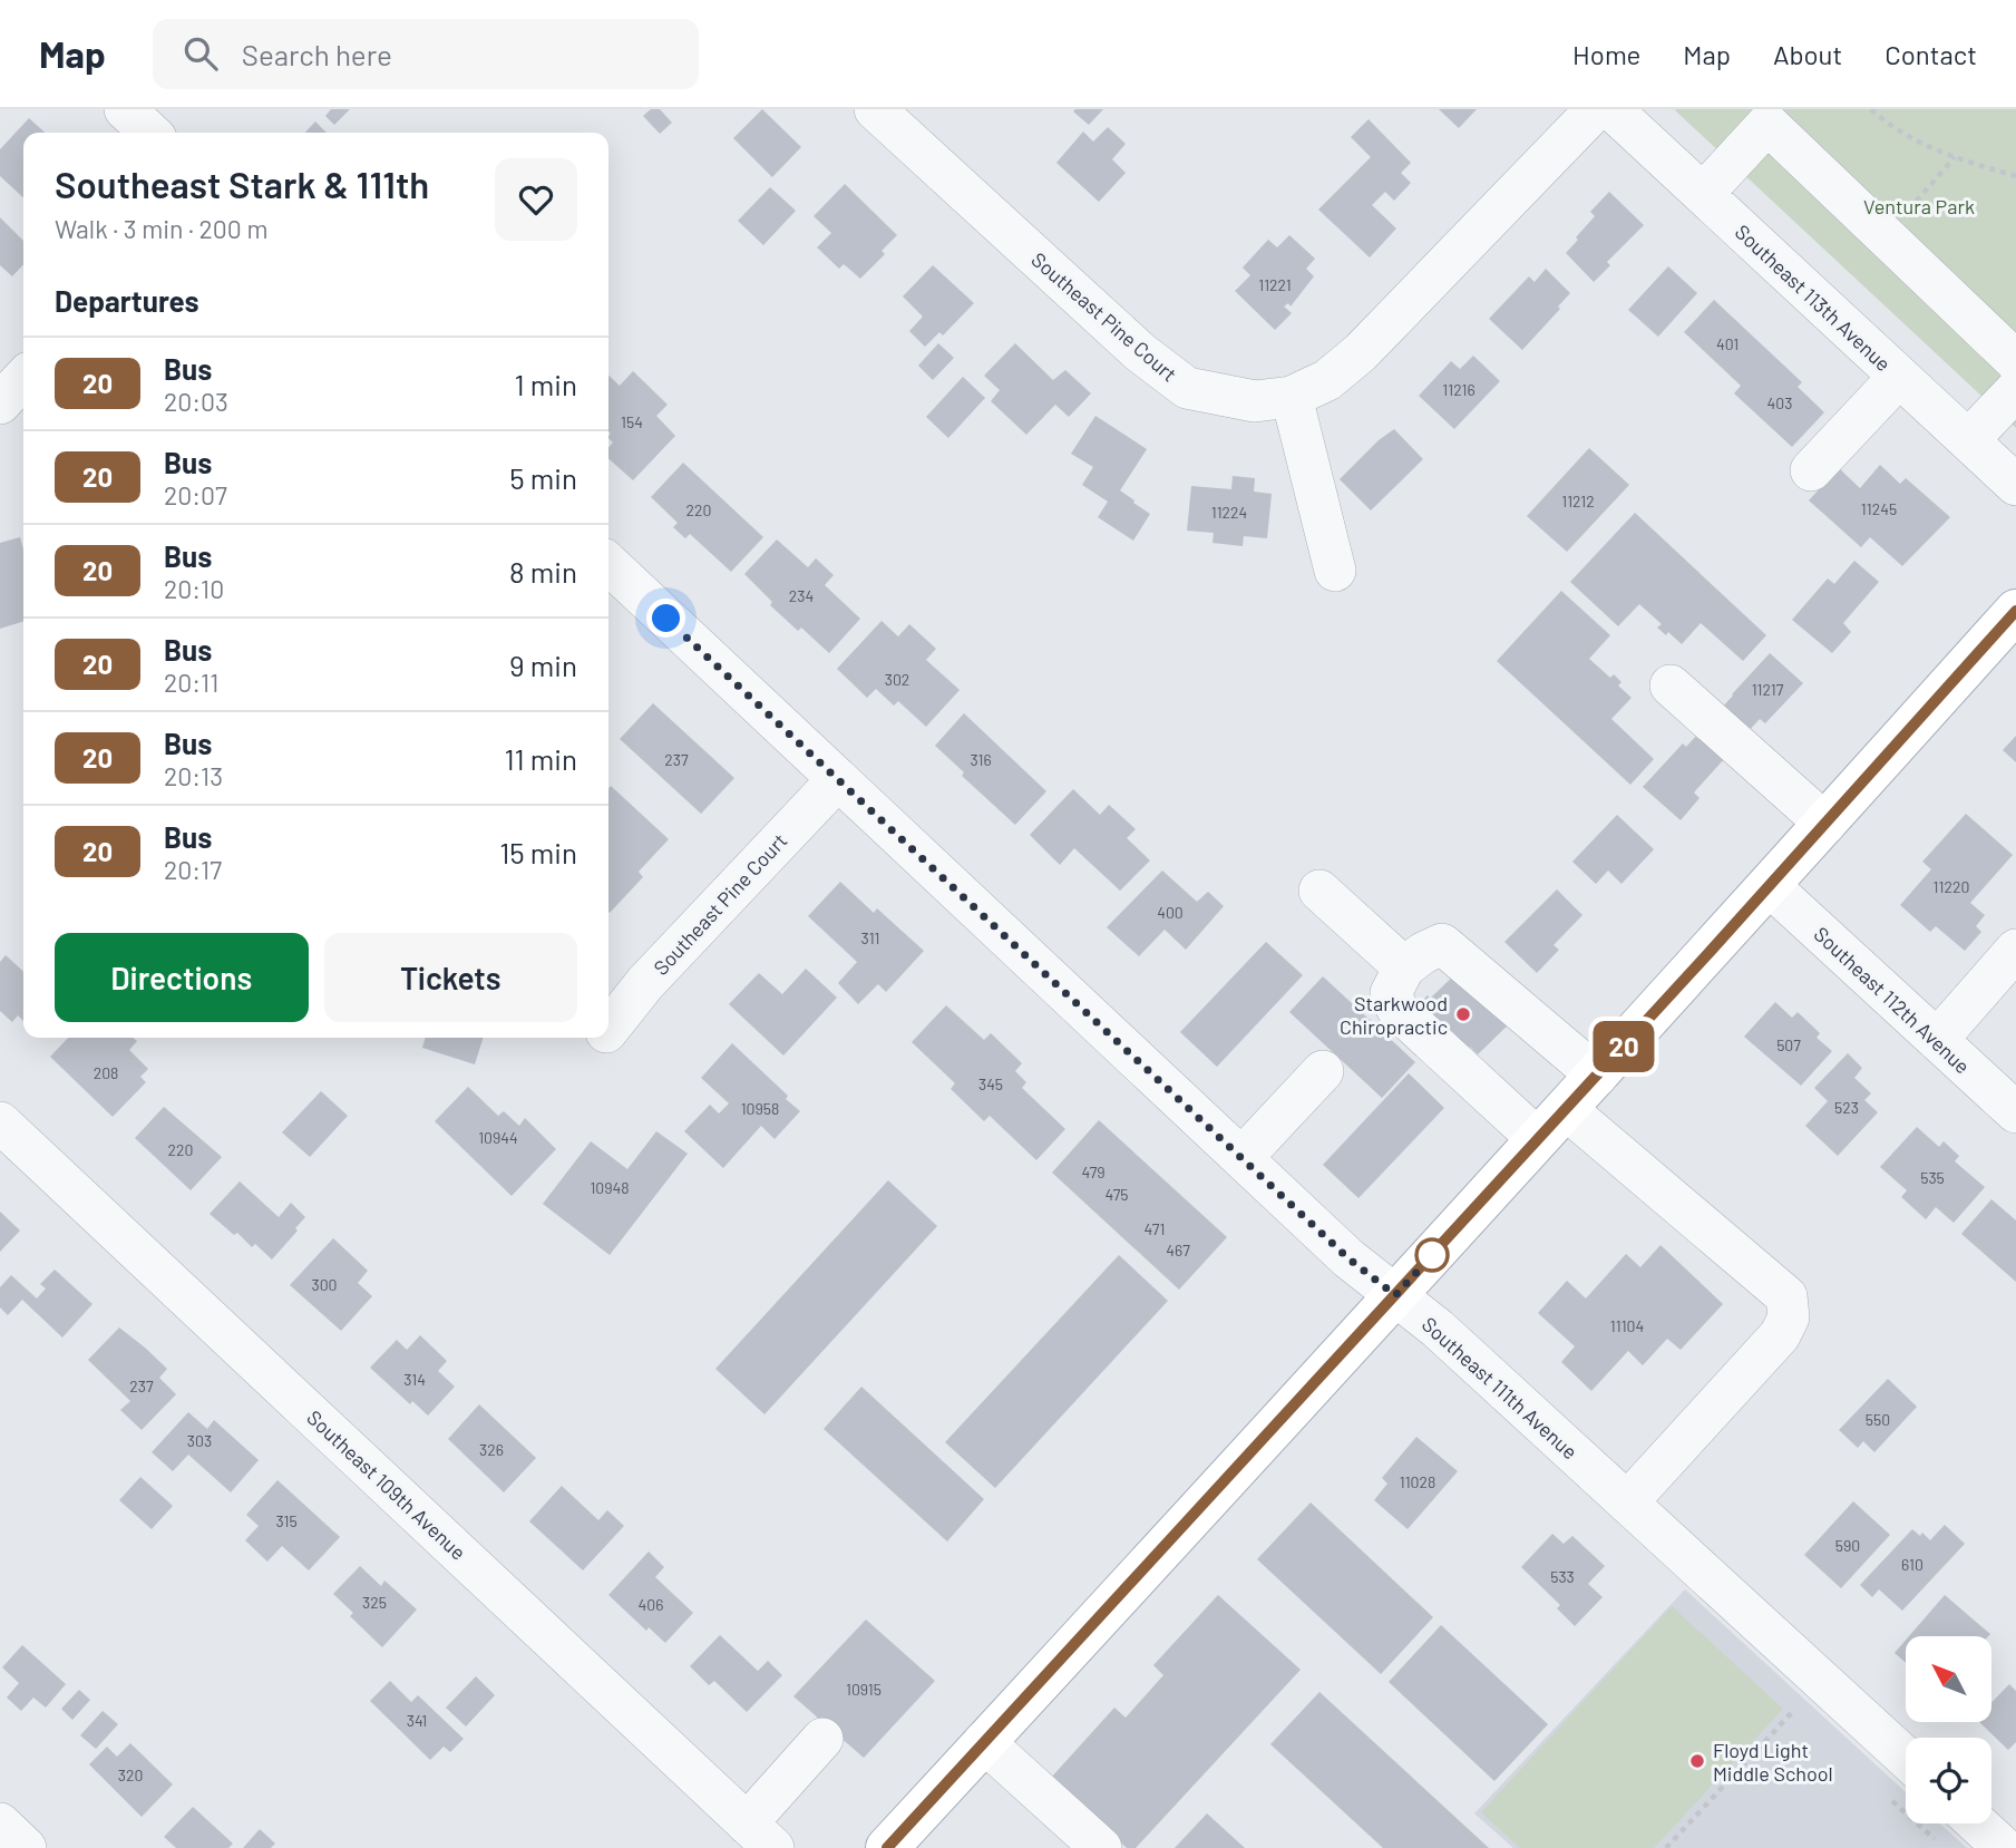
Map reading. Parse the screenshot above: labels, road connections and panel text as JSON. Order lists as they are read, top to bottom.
{
  "streets": {
    "street": [
      "Southeast 113th Avenue",
      "Southeast Pine Court",
      "Southeast 112th Avenue",
      "Southeast 111th Avenue",
      "Southeast 109th Avenue"
    ]
  },
  "crossings": [
    ["Southeast Pine Court", "Southeast 111th Avenue"]
  ],
  "parks": ["Ventura Park"],
  "places": ["Starkwood Chiropractic", "Floyd Light Middle School"],
  "lines": ["bus line 20"],
  "house_numbers": [
    "11221",
    "401",
    "11216",
    "403",
    "154",
    "11212",
    "11245",
    "220",
    "11224",
    "234",
    "302",
    "11217",
    "237",
    "316",
    "11220",
    "400",
    "311",
    "507",
    "208",
    "345",
    "523",
    "10958",
    "10944",
    "220",
    "479",
    "535",
    "10948",
    "475",
    "471",
    "467",
    "300",
    "11104",
    "314",
    "237",
    "550",
    "303",
    "326",
    "11028",
    "315",
    "590",
    "610",
    "533",
    "325",
    "406",
    "10915",
    "341",
    "320"
  ],
  "north": "top left",
  "page": {
    "header": "Map",
    "search": "Search here",
    "nav": [
      "Home",
      "Map",
      "About",
      "Contact"
    ],
    "on_map": "20",
    "heading": [
      ["Southeast Stark & 111th", "Walk · 3 min · 200 m"],
      "Departures"
    ],
    "list": [
      {
        "mark": "20",
        "name": "Bus",
        "note": "20:03",
        "value": "1 min"
      },
      {
        "mark": "20",
        "name": "Bus",
        "note": "20:07",
        "value": "5 min"
      },
      {
        "mark": "20",
        "name": "Bus",
        "note": "20:10",
        "value": "8 min"
      },
      {
        "mark": "20",
        "name": "Bus",
        "note": "20:11",
        "value": "9 min"
      },
      {
        "mark": "20",
        "name": "Bus",
        "note": "20:13",
        "value": "11 min"
      },
      {
        "mark": "20",
        "name": "Bus",
        "note": "20:17",
        "value": "15 min"
      }
    ],
    "buttons": ["Directions", "Tickets"]
  }
}
